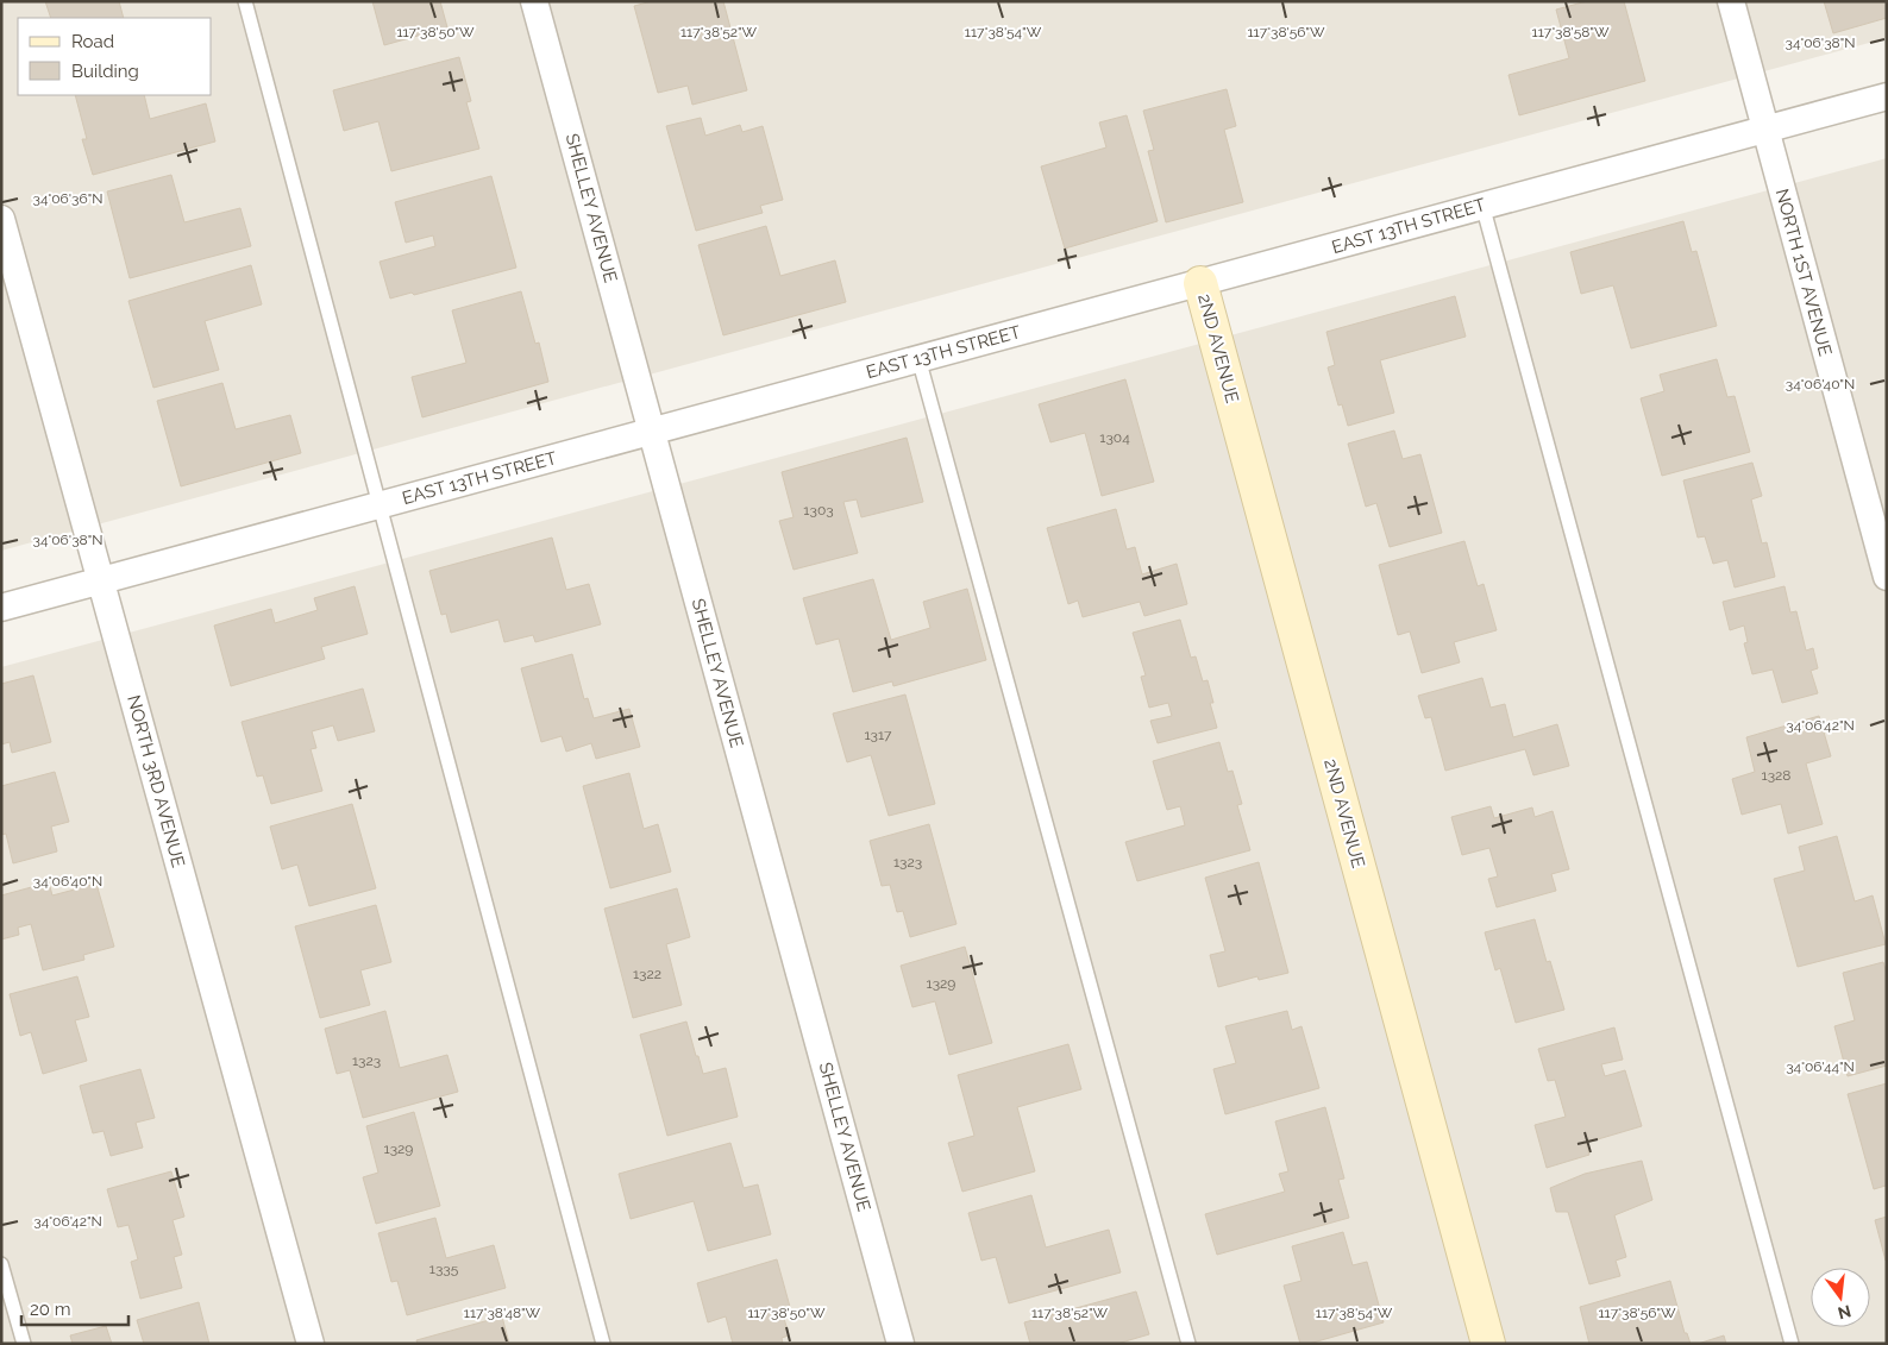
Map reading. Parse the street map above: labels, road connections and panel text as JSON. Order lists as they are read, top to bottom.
{
  "streets": {
    "street": [
      "SHELLEY AVENUE",
      "EAST 13TH STREET",
      "NORTH 1ST AVENUE",
      "2ND AVENUE",
      "NORTH 3RD AVENUE"
    ]
  },
  "crossings": [
    ["SHELLEY AVENUE", "EAST 13TH STREET"],
    ["EAST 13TH STREET", "NORTH 1ST AVENUE"],
    ["EAST 13TH STREET", "2ND AVENUE"],
    ["EAST 13TH STREET", "NORTH 3RD AVENUE"]
  ],
  "house_numbers": [
    "1304",
    "1303",
    "1317",
    "1328",
    "1323",
    "1322",
    "1329",
    "1323",
    "1329",
    "1335"
  ],
  "legend": ["Road", "Building"],
  "scale_bar": "20 m",
  "north": "bottom",
  "coordinates": [
    "117°38'50\"W",
    "117°38'52\"W",
    "117°38'54\"W",
    "117°38'56\"W",
    "117°38'58\"W",
    "34°06'38\"N",
    "34°06'36\"N",
    "34°06'40\"N",
    "34°06'42\"N",
    "34°06'44\"N",
    "117°38'48\"W"
  ]
}
